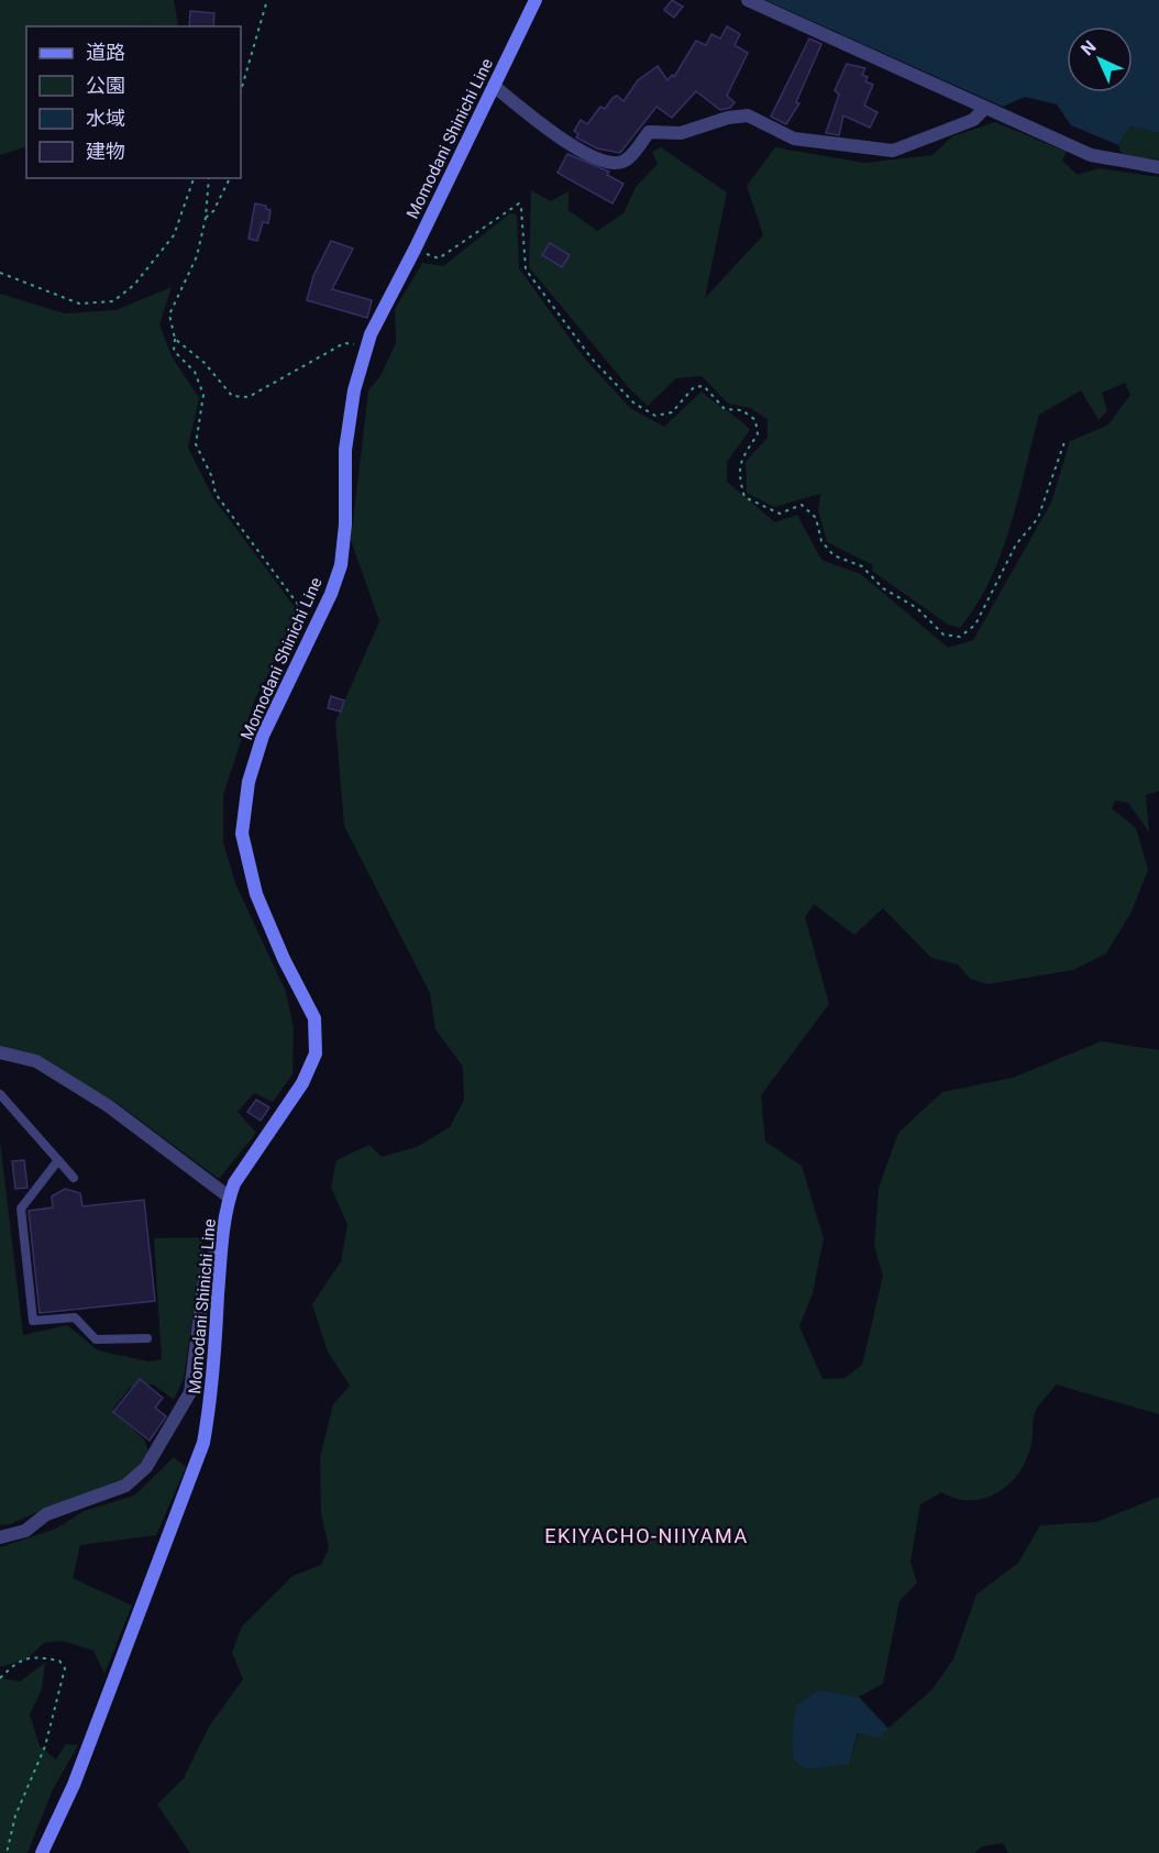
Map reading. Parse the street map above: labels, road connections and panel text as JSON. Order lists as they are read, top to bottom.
{
  "streets": {
    "main road": ["Momodani Shinichi Line"]
  },
  "districts": ["EKIYACHO-NIIYAMA"],
  "legend": [
    "道路",
    "公園",
    "水域",
    "建物"
  ],
  "north": "top left"
}
